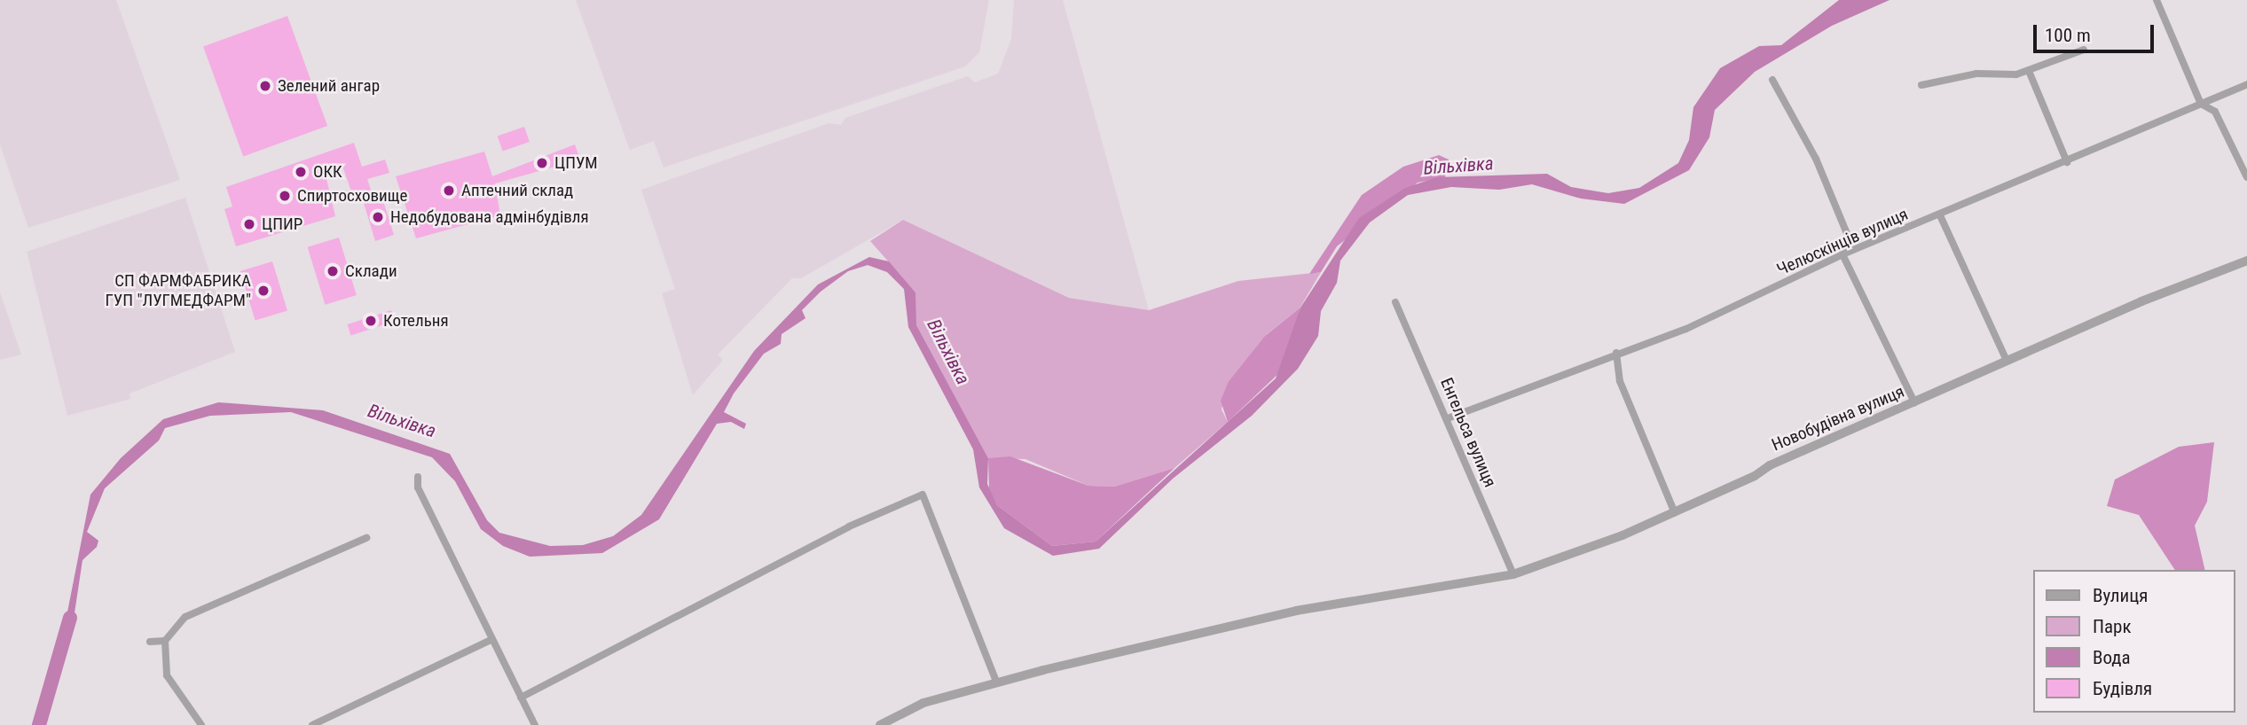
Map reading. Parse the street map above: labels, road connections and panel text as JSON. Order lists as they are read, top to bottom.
{
  "streets": {
    "street": ["Челюскінців вулиця", "Новобудівна вулиця", "Енгельса вулиця"]
  },
  "crossings": [
    ["Челюскінців вулиця", "Енгельса вулиця"],
    ["Новобудівна вулиця", "Енгельса вулиця"]
  ],
  "water": ["Вільхівка"],
  "places": [
    "Зелений ангар",
    "ЦПУМ",
    "ОКК",
    "Аптечний склад",
    "Спиртосховище",
    "Недобудована адмінбудівля",
    "ЦПИР",
    "Склади",
    "СП ФАРМФАБРИКА ГУП \"ЛУГМЕДФАРМ\"",
    "Котельня"
  ],
  "legend": [
    "Вулиця",
    "Парк",
    "Вода",
    "Будівля"
  ],
  "scale_bar": "100 m"
}
